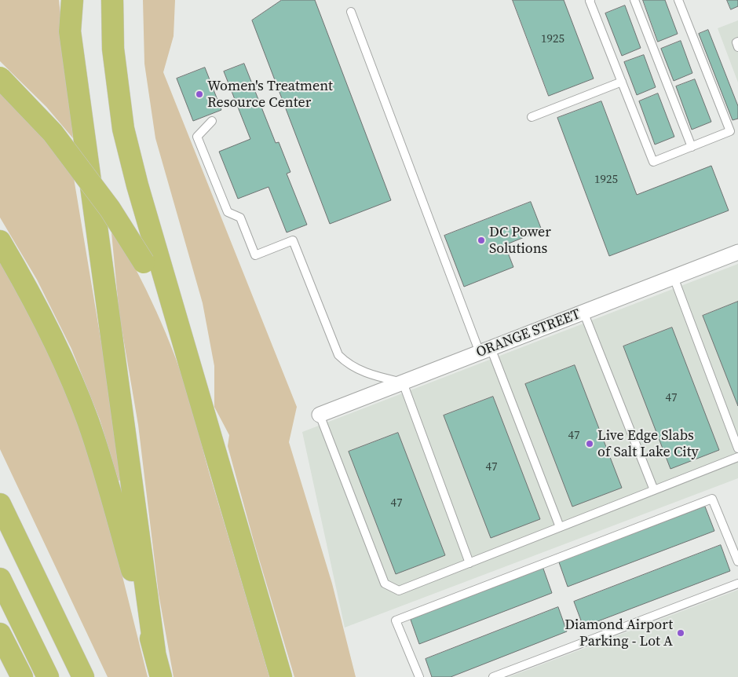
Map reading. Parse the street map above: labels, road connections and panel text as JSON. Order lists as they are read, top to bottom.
{
  "streets": {
    "street": ["ORANGE STREET"]
  },
  "places": [
    "Women's Treatment Resource Center",
    "DC Power Solutions",
    "Live Edge Slabs of Salt Lake City",
    "Diamond Airport Parking - Lot A"
  ],
  "house_numbers": [
    "1925",
    "1925",
    "47",
    "47",
    "47",
    "47"
  ]
}
